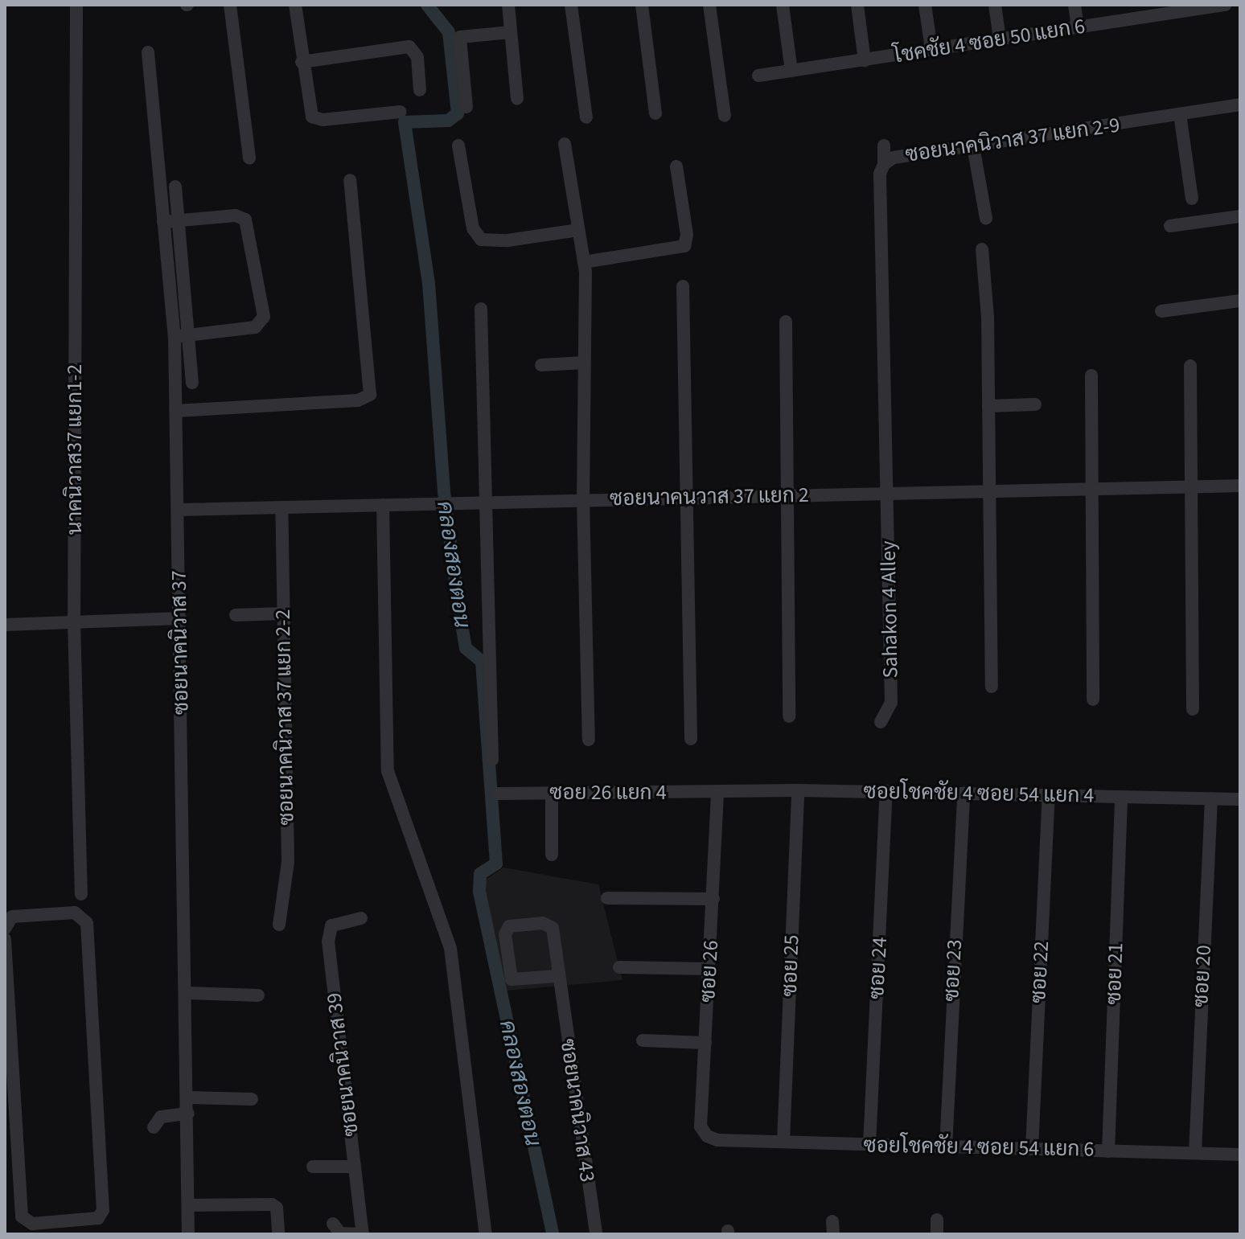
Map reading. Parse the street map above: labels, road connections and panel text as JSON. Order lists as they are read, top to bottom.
{
  "streets": {
    "street": [
      "โชคชัย 4 ซอย 50 แยก 6",
      "ซอยนาคนิวาส 37 แยก 2-9",
      "นาคนิวาส37 แยก1-2",
      "ซอยนาคนวาส 37 แยก 2",
      "Sahakon 4 Alley",
      "ซอยนาคนิวาส 37",
      "ซอยนาคนิวาส 37 แยก 2-2",
      "ซอย 26 แยก 4",
      "ซอยโชคชัย 4 ซอย 54 แยก 4",
      "ซอย 25",
      "ซอย 24",
      "ซอย 23",
      "ซอย 26",
      "ซอย 22",
      "ซอย 21",
      "ซอย 20",
      "ซอยนาคนิวาส 39",
      "ซอยนาคนิวาส 43",
      "ซอยโชคชัย 4 ซอย 54 แยก 6"
    ]
  },
  "crossings": [
    ["ซอยนาคนิวาส 37 แยก 2-9", "ซอยนาคนวาส 37 แยก 2"],
    ["ซอยนาคนิวาส 37 แยก 2-9", "Sahakon 4 Alley"],
    ["ซอยนาคนวาส 37 แยก 2", "Sahakon 4 Alley"],
    ["ซอยนาคนวาส 37 แยก 2", "ซอยนาคนิวาส 37"],
    ["ซอยนาคนวาส 37 แยก 2", "ซอยนาคนิวาส 37 แยก 2-2"],
    ["ซอย 26 แยก 4", "ซอยโชคชัย 4 ซอย 54 แยก 4"],
    ["ซอย 26 แยก 4", "ซอย 26"],
    ["ซอยโชคชัย 4 ซอย 54 แยก 4", "ซอย 25"],
    ["ซอยโชคชัย 4 ซอย 54 แยก 4", "ซอย 24"],
    ["ซอยโชคชัย 4 ซอย 54 แยก 4", "ซอย 23"],
    ["ซอยโชคชัย 4 ซอย 54 แยก 4", "ซอย 26"],
    ["ซอยโชคชัย 4 ซอย 54 แยก 4", "ซอย 22"],
    ["ซอยโชคชัย 4 ซอย 54 แยก 4", "ซอย 21"],
    ["ซอยโชคชัย 4 ซอย 54 แยก 4", "ซอย 20"],
    ["ซอย 25", "ซอยโชคชัย 4 ซอย 54 แยก 6"],
    ["ซอย 24", "ซอยโชคชัย 4 ซอย 54 แยก 6"],
    ["ซอย 23", "ซอยโชคชัย 4 ซอย 54 แยก 6"],
    ["ซอย 26", "ซอยโชคชัย 4 ซอย 54 แยก 6"],
    ["ซอย 22", "ซอยโชคชัย 4 ซอย 54 แยก 6"],
    ["ซอย 21", "ซอยโชคชัย 4 ซอย 54 แยก 6"],
    ["ซอย 20", "ซอยโชคชัย 4 ซอย 54 แยก 6"]
  ],
  "water": ["คลองสองตอน"]
}
